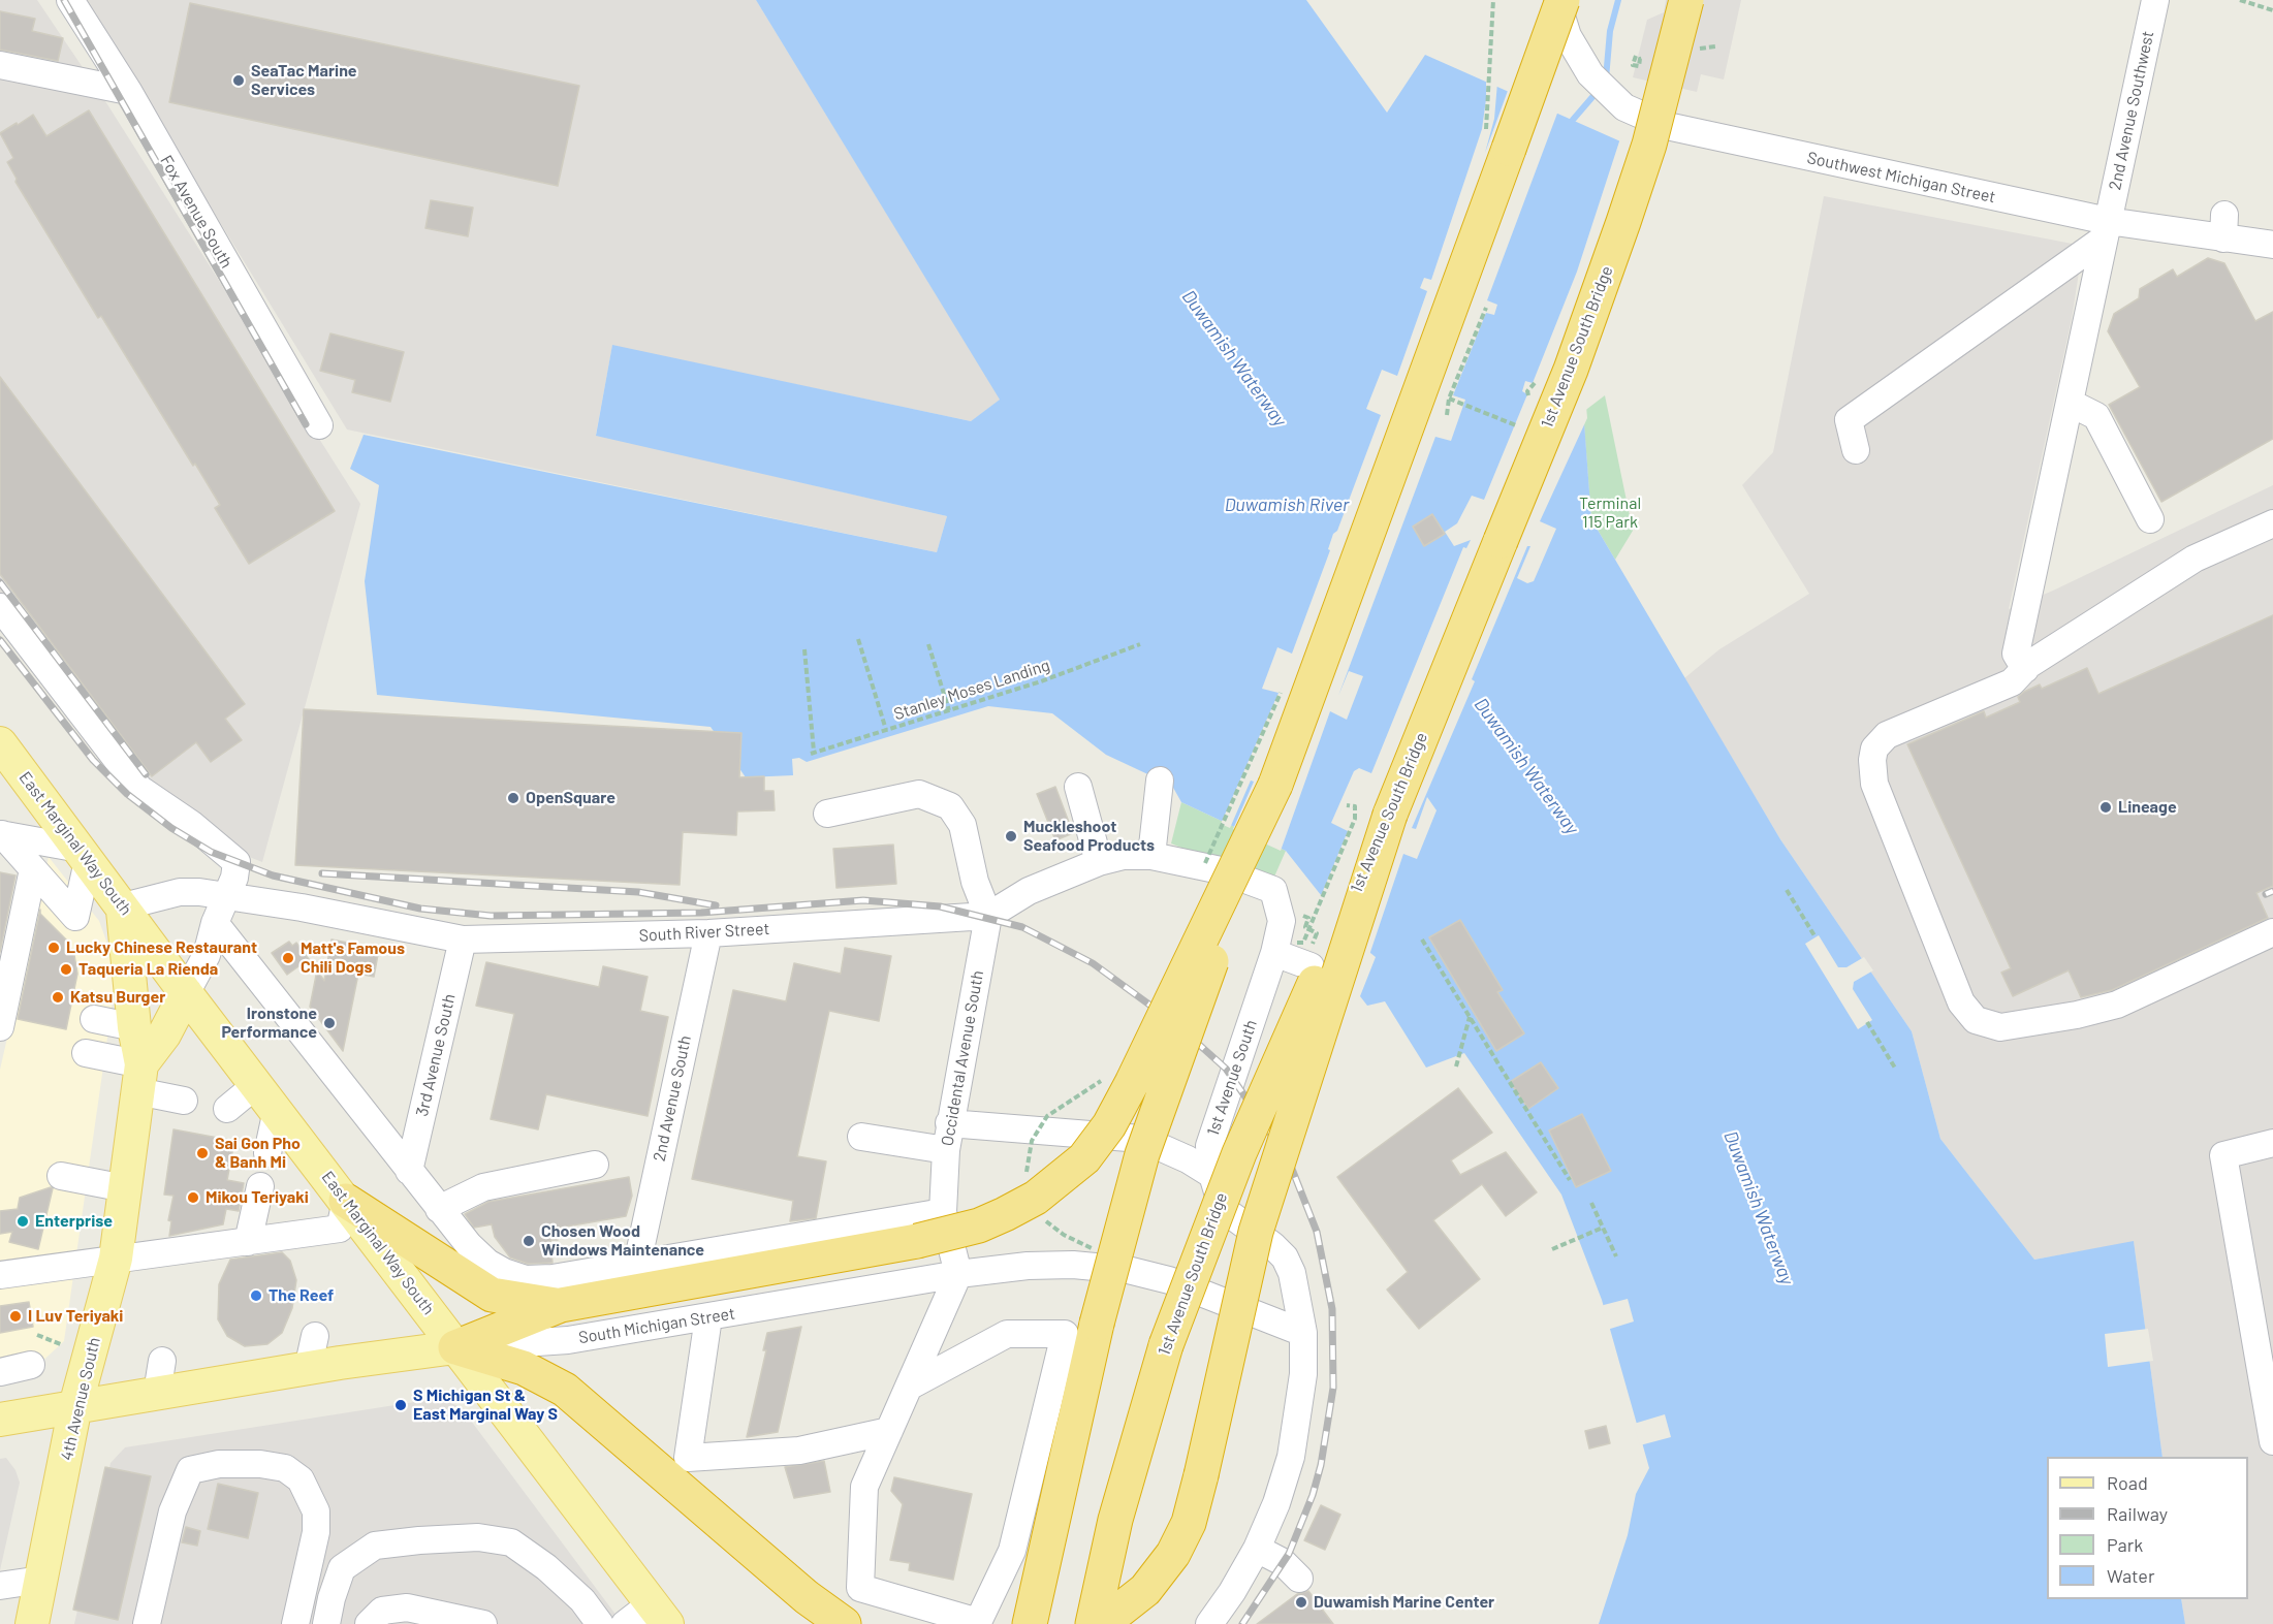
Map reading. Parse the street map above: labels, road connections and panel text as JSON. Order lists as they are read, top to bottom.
{
  "streets": {
    "highway": ["1st Avenue South Bridge"],
    "main road": ["East Marginal Way South", "South Michigan Street", "4th Avenue South"],
    "street": [
      "2nd Avenue Southwest",
      "Southwest Michigan Street",
      "Fox Avenue South",
      "South River Street",
      "3rd Avenue South",
      "Occidental Avenue South",
      "1st Avenue South",
      "2nd Avenue South"
    ],
    "path": ["Stanley Moses Landing"]
  },
  "crossings": [
    ["2nd Avenue Southwest", "Southwest Michigan Street"],
    ["East Marginal Way South", "South River Street"],
    ["East Marginal Way South", "South Michigan Street"],
    ["East Marginal Way South", "4th Avenue South"],
    ["South River Street", "3rd Avenue South"],
    ["South River Street", "Occidental Avenue South"],
    ["South River Street", "1st Avenue South"],
    ["South River Street", "2nd Avenue South"],
    ["South River Street", "4th Avenue South"],
    ["Occidental Avenue South", "South Michigan Street"],
    ["1st Avenue South", "South Michigan Street"],
    ["South Michigan Street", "4th Avenue South"]
  ],
  "water": ["Duwamish Waterway", "Duwamish River"],
  "parks": ["Terminal 115 Park"],
  "places": [
    "SeaTac Marine Services",
    "OpenSquare",
    "Lineage",
    "Muckleshoot Seafood Products",
    "Lucky Chinese Restaurant",
    "Matt's Famous Chili Dogs",
    "Taqueria La Rienda",
    "Katsu Burger",
    "Ironstone Performance",
    "Sai Gon Pho & Banh Mi",
    "Mikou Teriyaki",
    "Enterprise",
    "Chosen Wood Windows Maintenance",
    "The Reef",
    "I Luv Teriyaki",
    "S Michigan St & East Marginal Way S",
    "Duwamish Marine Center"
  ],
  "legend": [
    "Road",
    "Railway",
    "Park",
    "Water"
  ]
}
